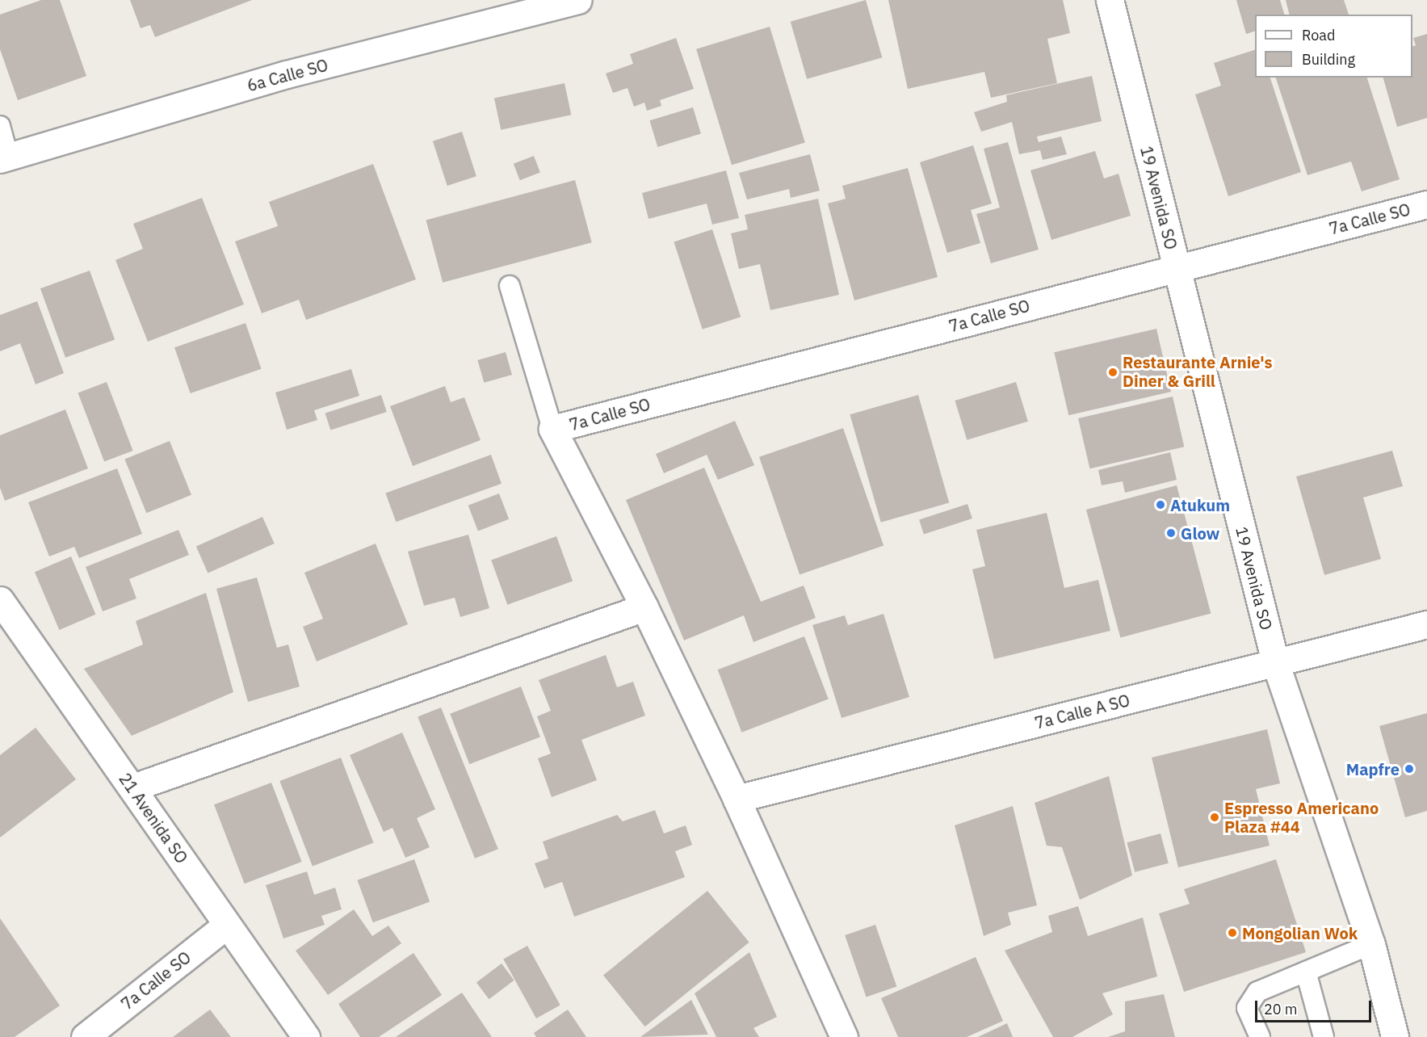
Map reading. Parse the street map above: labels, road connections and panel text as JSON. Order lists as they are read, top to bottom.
{
  "streets": {
    "street": [
      "6a Calle SO",
      "19 Avenida SO",
      "7a Calle SO",
      "7a Calle A SO",
      "21 Avenida SO"
    ]
  },
  "crossings": [
    ["19 Avenida SO", "7a Calle SO"],
    ["19 Avenida SO", "7a Calle A SO"],
    ["7a Calle SO", "21 Avenida SO"]
  ],
  "places": [
    "Restaurante Arnie's Diner & Grill",
    "Atukum",
    "Glow",
    "Mapfre",
    "Espresso Americano Plaza #44",
    "Mongolian Wok"
  ],
  "legend": ["Road", "Building"],
  "scale_bar": "20 m"
}
